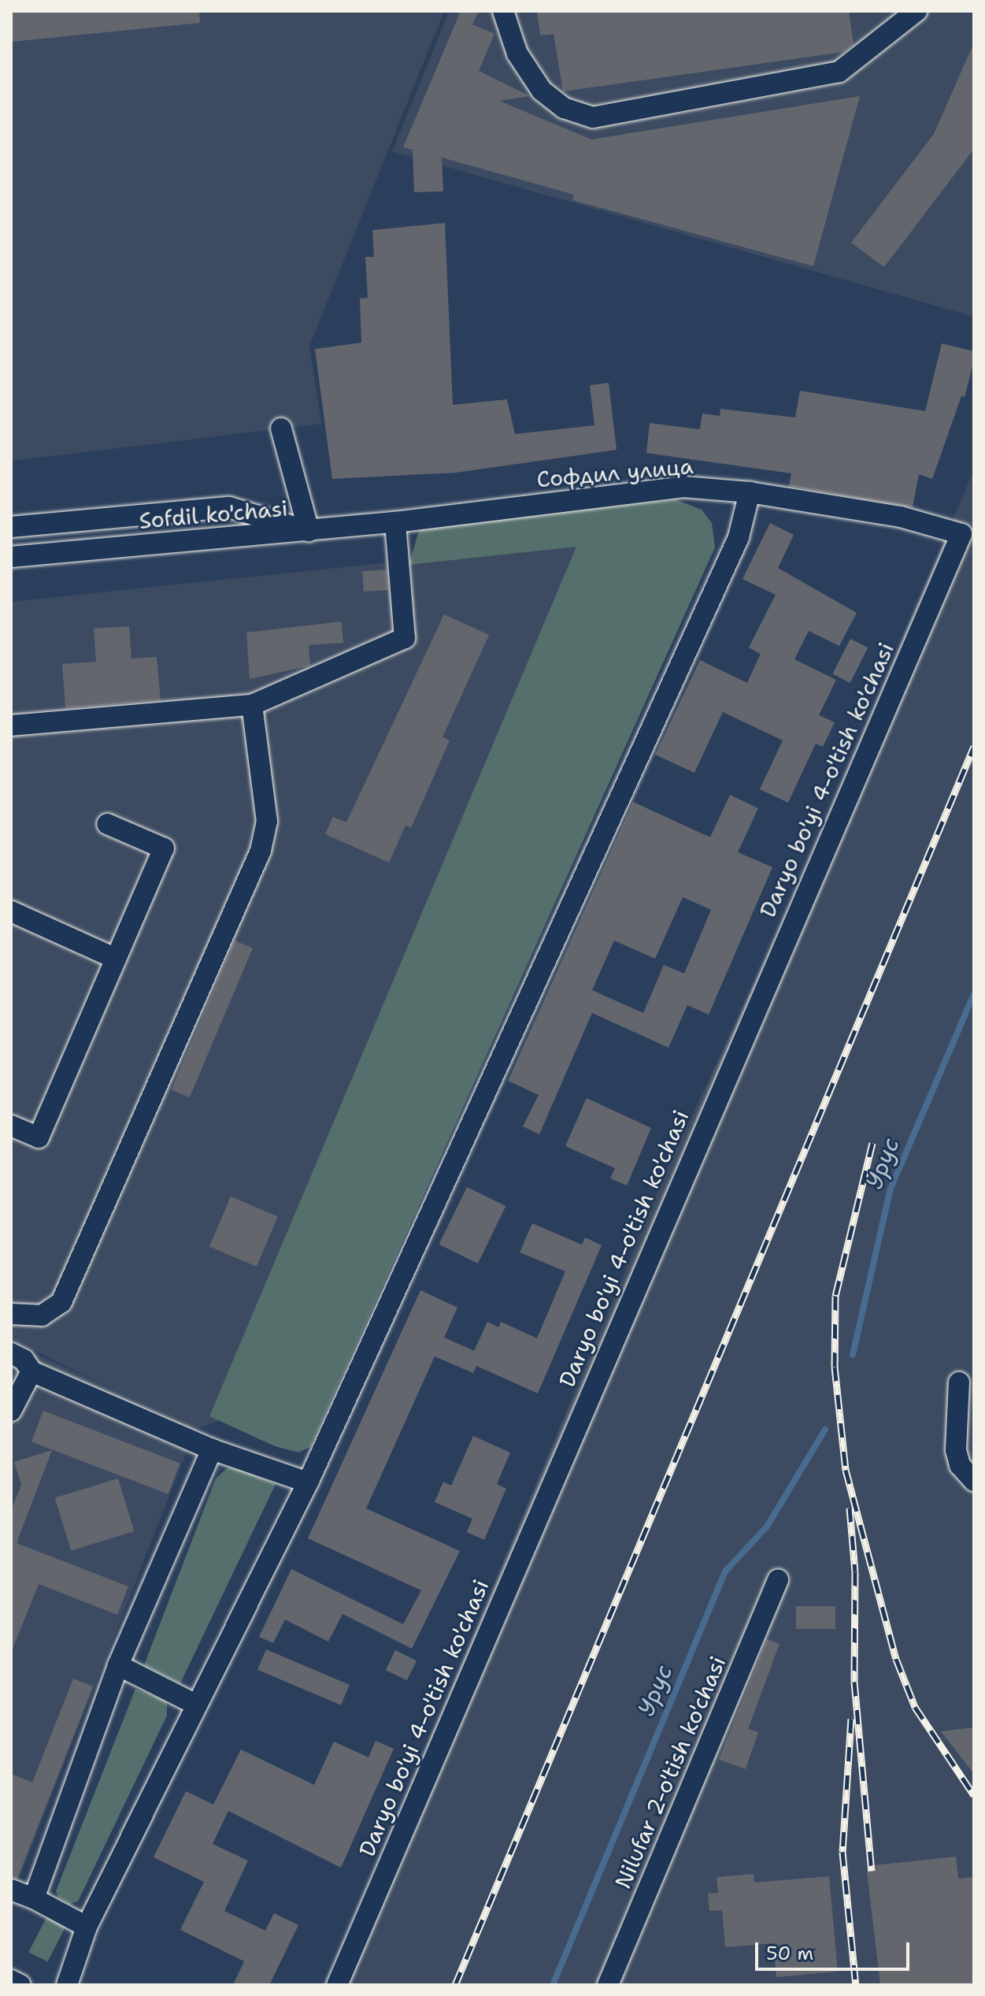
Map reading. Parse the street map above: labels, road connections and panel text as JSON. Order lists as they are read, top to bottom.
{
  "streets": {
    "street": [
      "Софдил улица",
      "Sofdil ko'chasi",
      "Daryo bo'yi 4-o'tish ko'chasi",
      "Nilufar 2-o'tish ko'chasi"
    ]
  },
  "crossings": [
    ["Софдил улица", "Sofdil ko'chasi"],
    ["Софдил улица", "Daryo bo'yi 4-o'tish ko'chasi"]
  ],
  "water": ["Урус"],
  "scale_bar": "50 m"
}
